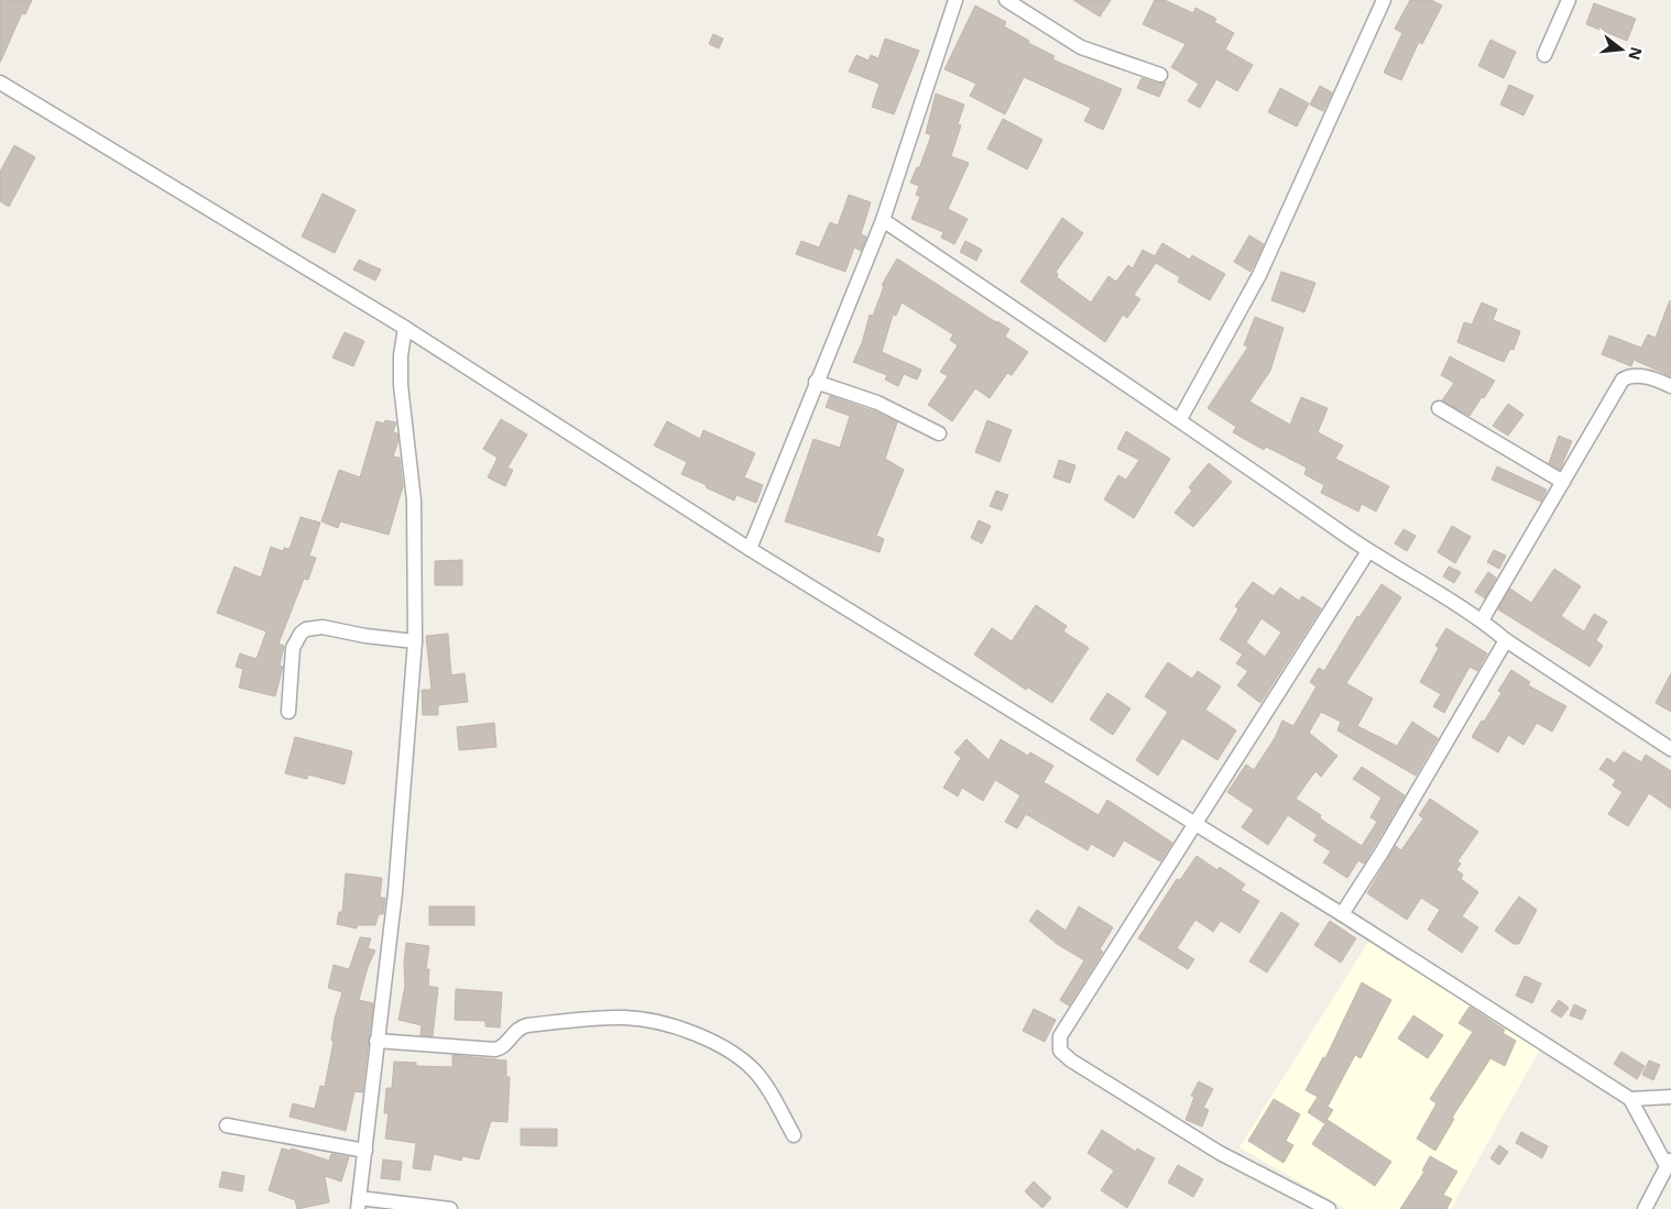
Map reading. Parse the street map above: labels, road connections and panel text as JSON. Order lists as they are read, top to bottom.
{
  "north": "right"
}
